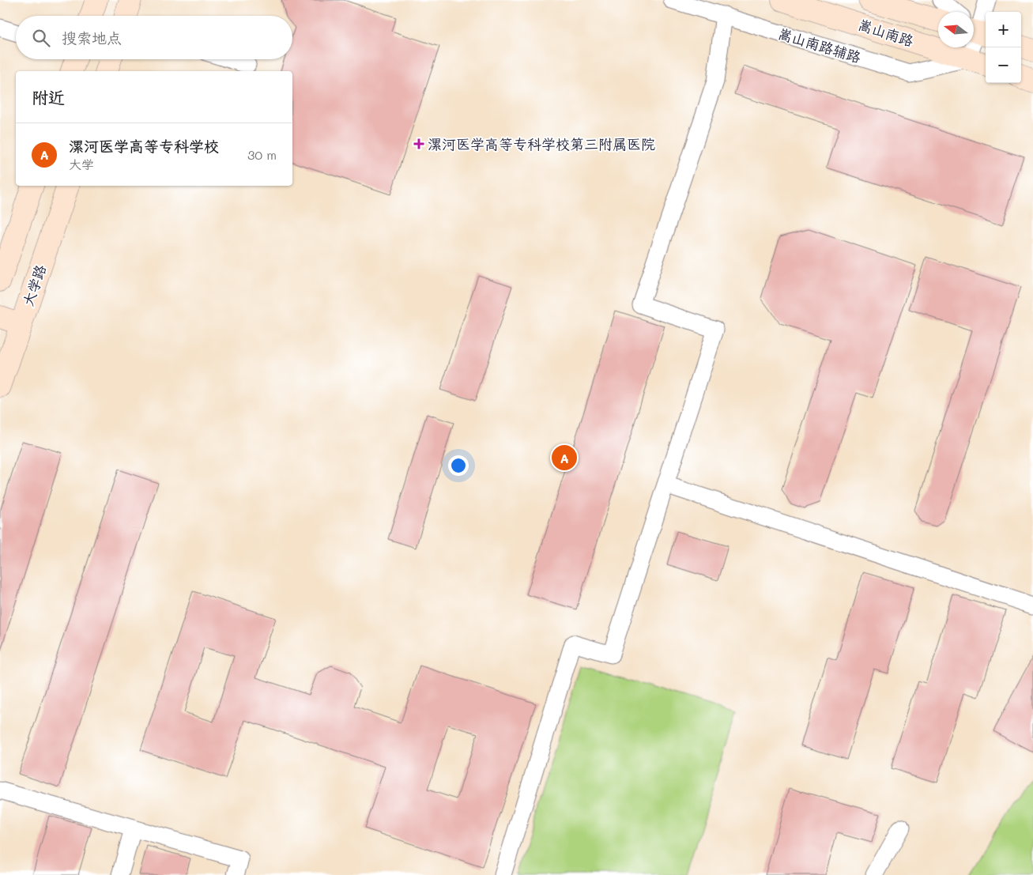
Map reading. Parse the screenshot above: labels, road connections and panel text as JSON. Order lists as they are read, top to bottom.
{
  "streets": {
    "main road": ["嵩山南路", "大学路"],
    "street": ["嵩山南路辅路"]
  },
  "crossings": [
    ["嵩山南路", "嵩山南路辅路"]
  ],
  "places": {
    "health": ["漯河医学高等专科学校第三附属医院"]
  },
  "north": "left",
  "page": {
    "map_buttons": ["+", "−"],
    "search": "搜索地点",
    "heading": "附近",
    "list": [
      {
        "mark": "A",
        "name": "漯河医学高等专科学校",
        "note": "大学",
        "value": "30 m"
      }
    ],
    "pins": "A"
  }
}
